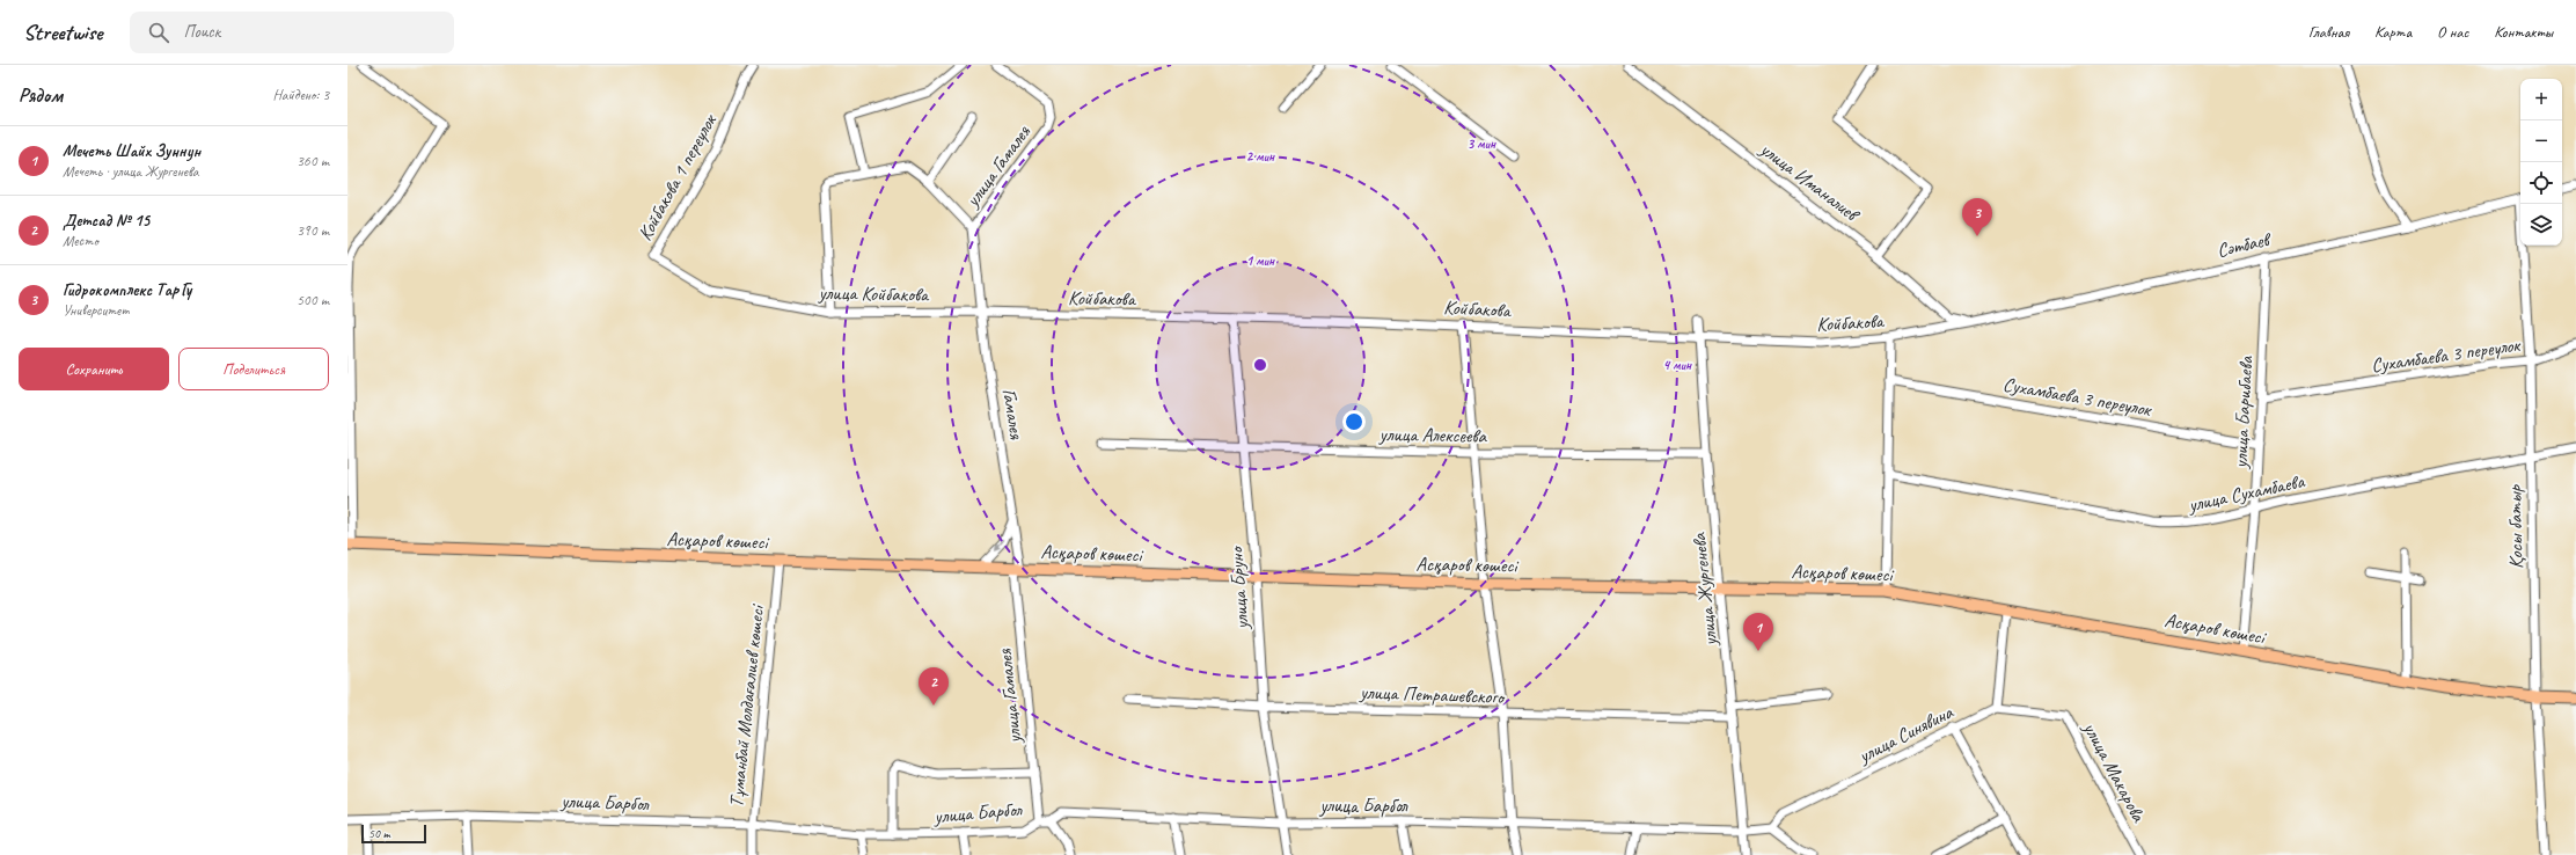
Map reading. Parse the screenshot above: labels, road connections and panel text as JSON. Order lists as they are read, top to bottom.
{
  "streets": {
    "main road": ["Асқаров көшесі"],
    "street": [
      "улица Гамалея",
      "Койбакова 1 переулок",
      "улица Иманалиев",
      "Сәтбаев",
      "улица Койбакова",
      "Койбакова",
      "Сухамбаева 3 переулок",
      "улица Барибаева",
      "Гамалея",
      "улица Алексеева",
      "улица Сухамбаева",
      "Қосы батыр",
      "улица Бруно",
      "улица Жургенева",
      "улица Петрашевского",
      "Тұманбай Молдағалиев көшесі",
      "улица Синявина",
      "улица Макарова",
      "улица Барбол"
    ]
  },
  "crossings": [
    ["улица Гамалея", "улица Койбакова"],
    ["улица Гамалея", "Койбакова"],
    ["улица Гамалея", "Гамалея"],
    ["улица Гамалея", "Асқаров көшесі"],
    ["улица Гамалея", "улица Барбол"],
    ["Койбакова 1 переулок", "улица Койбакова"],
    ["улица Иманалиев", "Сәтбаев"],
    ["улица Иманалиев", "Койбакова"],
    ["Сәтбаев", "Койбакова"],
    ["Сәтбаев", "улица Барибаева"],
    ["улица Койбакова", "Койбакова"],
    ["улица Койбакова", "Гамалея"],
    ["Койбакова", "Гамалея"],
    ["Койбакова", "улица Бруно"],
    ["Койбакова", "улица Жургенева"],
    ["Сухамбаева 3 переулок", "улица Барибаева"],
    ["Сухамбаева 3 переулок", "Қосы батыр"],
    ["улица Барибаева", "улица Сухамбаева"],
    ["улица Барибаева", "Асқаров көшесі"],
    ["Гамалея", "Асқаров көшесі"],
    ["улица Алексеева", "улица Бруно"],
    ["улица Алексеева", "улица Жургенева"],
    ["улица Сухамбаева", "Қосы батыр"],
    ["Қосы батыр", "Асқаров көшесі"],
    ["Асқаров көшесі", "улица Бруно"],
    ["Асқаров көшесі", "улица Жургенева"],
    ["Асқаров көшесі", "Тұманбай Молдағалиев көшесі"],
    ["улица Бруно", "улица Петрашевского"],
    ["улица Бруно", "улица Барбол"],
    ["улица Жургенева", "улица Петрашевского"],
    ["улица Жургенева", "улица Барбол"],
    ["Тұманбай Молдағалиев көшесі", "улица Барбол"],
    ["улица Синявина", "улица Макарова"]
  ],
  "scale_bar": "50 m",
  "page": {
    "header": "Streetwise",
    "search": "Поиск",
    "nav": [
      "Главная",
      "Карта",
      "О нас",
      "Контакты"
    ],
    "heading": ["Рядом", "Найдено: 3"],
    "map_buttons": ["+", "−"],
    "list": [
      {
        "mark": "1",
        "name": "Мечеть Шайх Зуннун",
        "note": "Мечеть · улица Жургенева",
        "value": "360 m"
      },
      {
        "mark": "2",
        "name": "Детсад № 15",
        "note": "Место",
        "value": "390 m"
      },
      {
        "mark": "3",
        "name": "Гидрокомплекс ТарГу",
        "note": "Университет",
        "value": "500 m"
      }
    ],
    "pins": ["3", "1", "2"],
    "buttons": ["Сохранить", "Поделиться"],
    "scale": "50 m"
  },
  "rings": [
    "3 мин",
    "2 мин",
    "1 мин",
    "4 мин"
  ]
}
